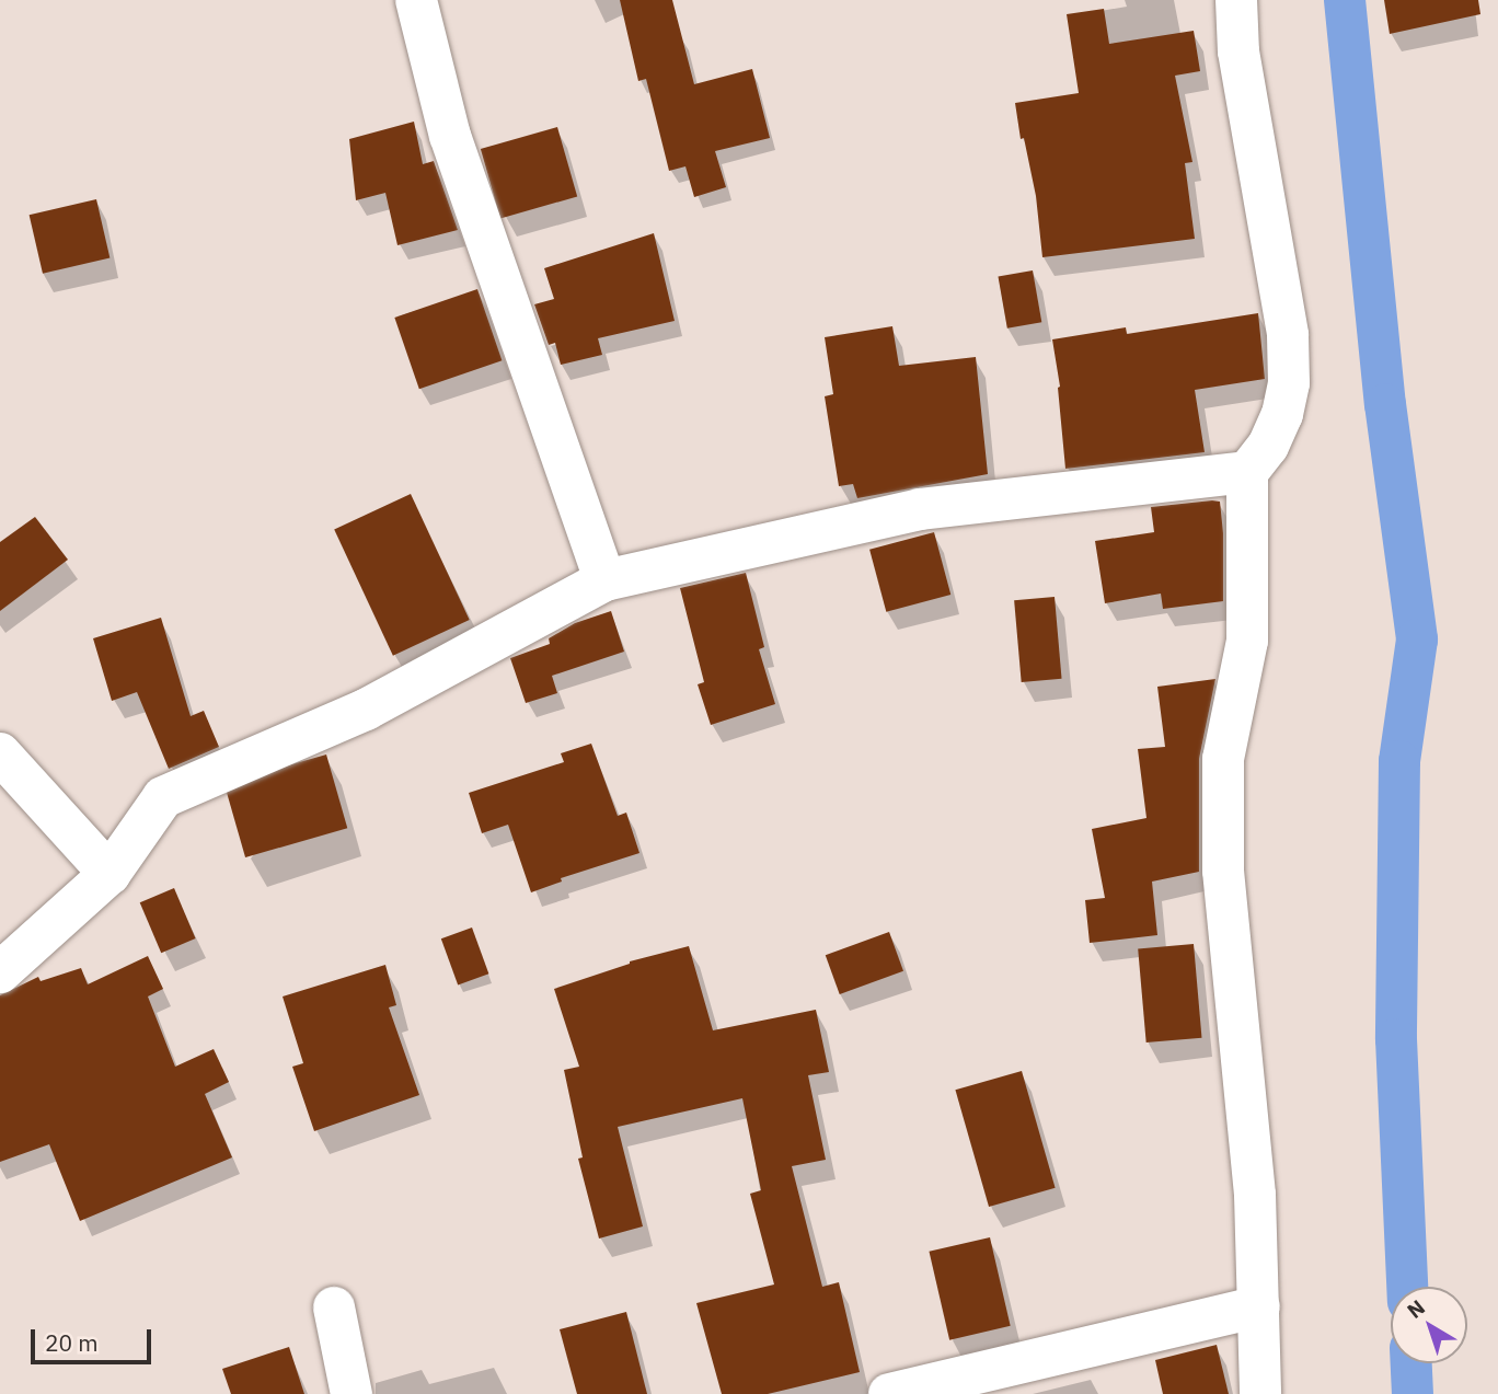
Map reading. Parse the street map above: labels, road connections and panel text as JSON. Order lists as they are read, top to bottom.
{
  "scale_bar": "20 m",
  "north": "top left"
}
